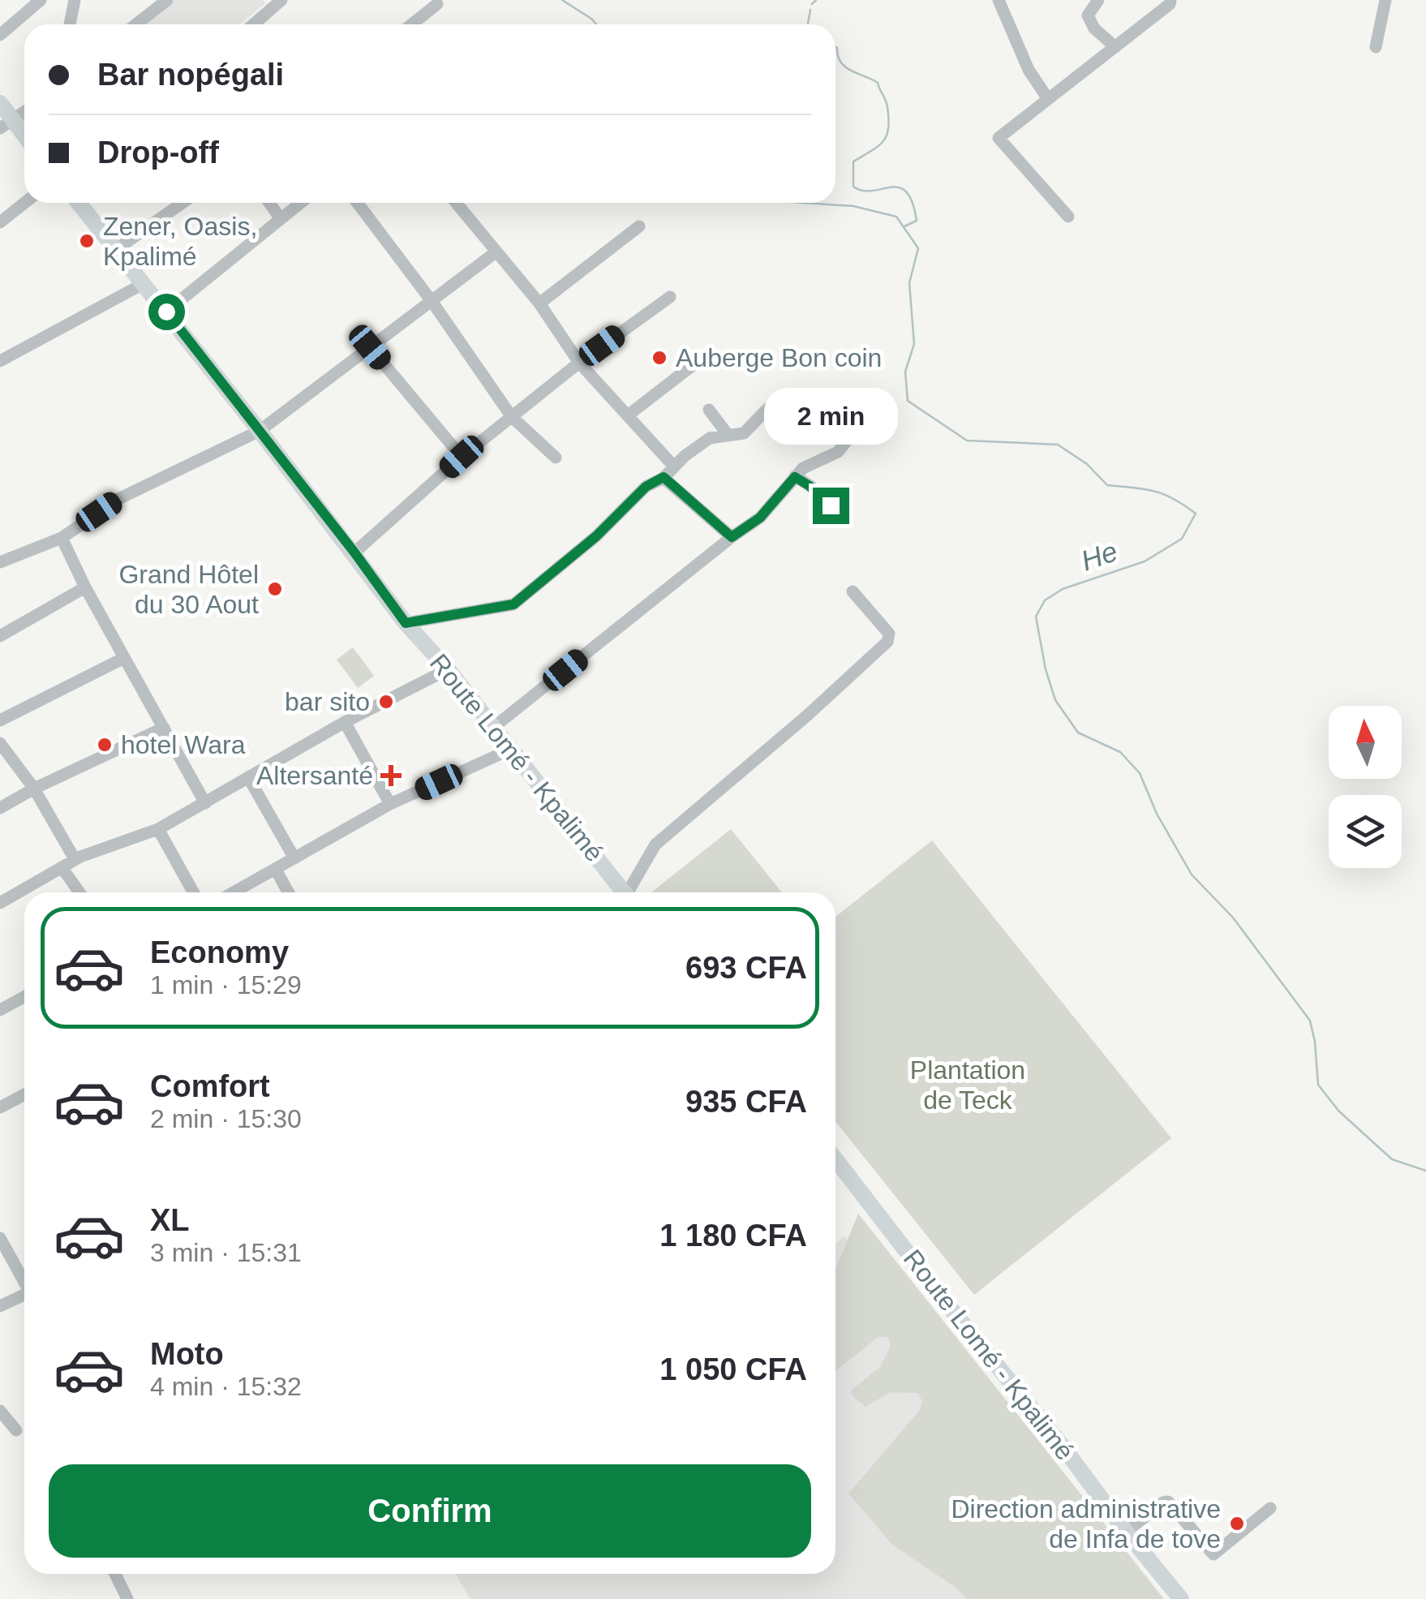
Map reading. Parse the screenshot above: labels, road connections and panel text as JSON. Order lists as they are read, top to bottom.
{
  "streets": {
    "main road": ["Route Lomé - Kpalimé"]
  },
  "water": ["He"],
  "parks": ["Plantation de Teck"],
  "places": {
    "other": [
      "Zener, Oasis, Kpalimé",
      "Auberge Bon coin",
      "Grand Hôtel du 30 Aout",
      "bar sito",
      "hotel Wara",
      "Direction administrative de Infa de tove"
    ],
    "health": ["Altersanté"]
  },
  "north": "top",
  "page": {
    "banner": ["Bar nopégali", "Drop-off"],
    "bubble": "2 min",
    "list": [
      {
        "name": "Economy",
        "note": "1 min · 15:29",
        "value": "693 CFA"
      },
      {
        "name": "Comfort",
        "note": "2 min · 15:30",
        "value": "935 CFA"
      },
      {
        "name": "XL",
        "note": "3 min · 15:31",
        "value": "1 180 CFA"
      },
      {
        "name": "Moto",
        "note": "4 min · 15:32",
        "value": "1 050 CFA"
      }
    ],
    "buttons": "Confirm"
  }
}
